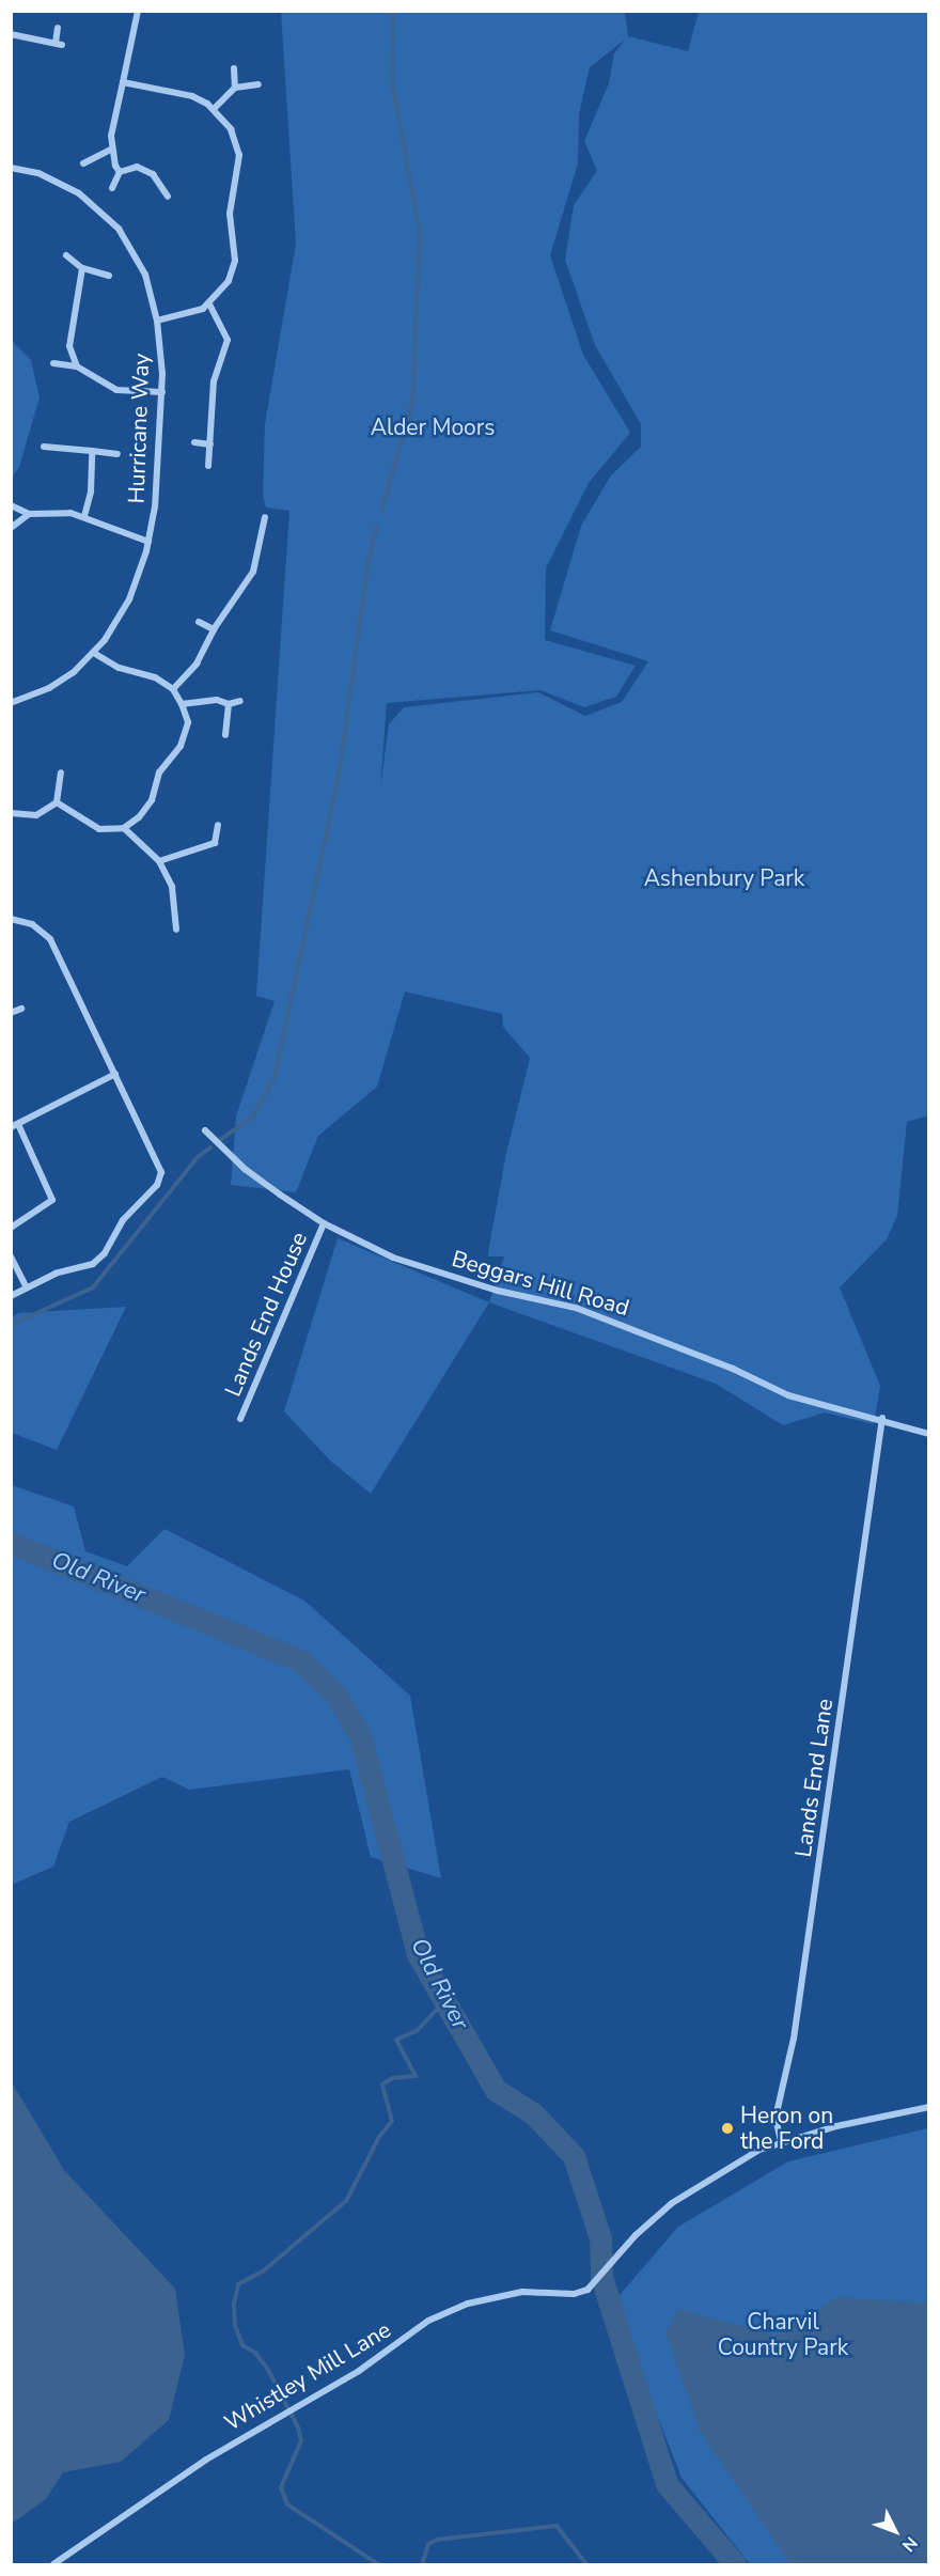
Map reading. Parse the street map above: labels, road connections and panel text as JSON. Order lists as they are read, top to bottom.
{
  "streets": {
    "street": [
      "Hurricane Way",
      "Beggars Hill Road",
      "Lands End House",
      "Lands End Lane",
      "Whistley Mill Lane"
    ]
  },
  "crossings": [
    ["Beggars Hill Road", "Lands End House"],
    ["Beggars Hill Road", "Lands End Lane"],
    ["Lands End Lane", "Whistley Mill Lane"]
  ],
  "water": ["Old River"],
  "parks": ["Alder Moors", "Ashenbury Park", "Charvil Country Park"],
  "places": ["Heron on the Ford"],
  "north": "bottom right"
}
